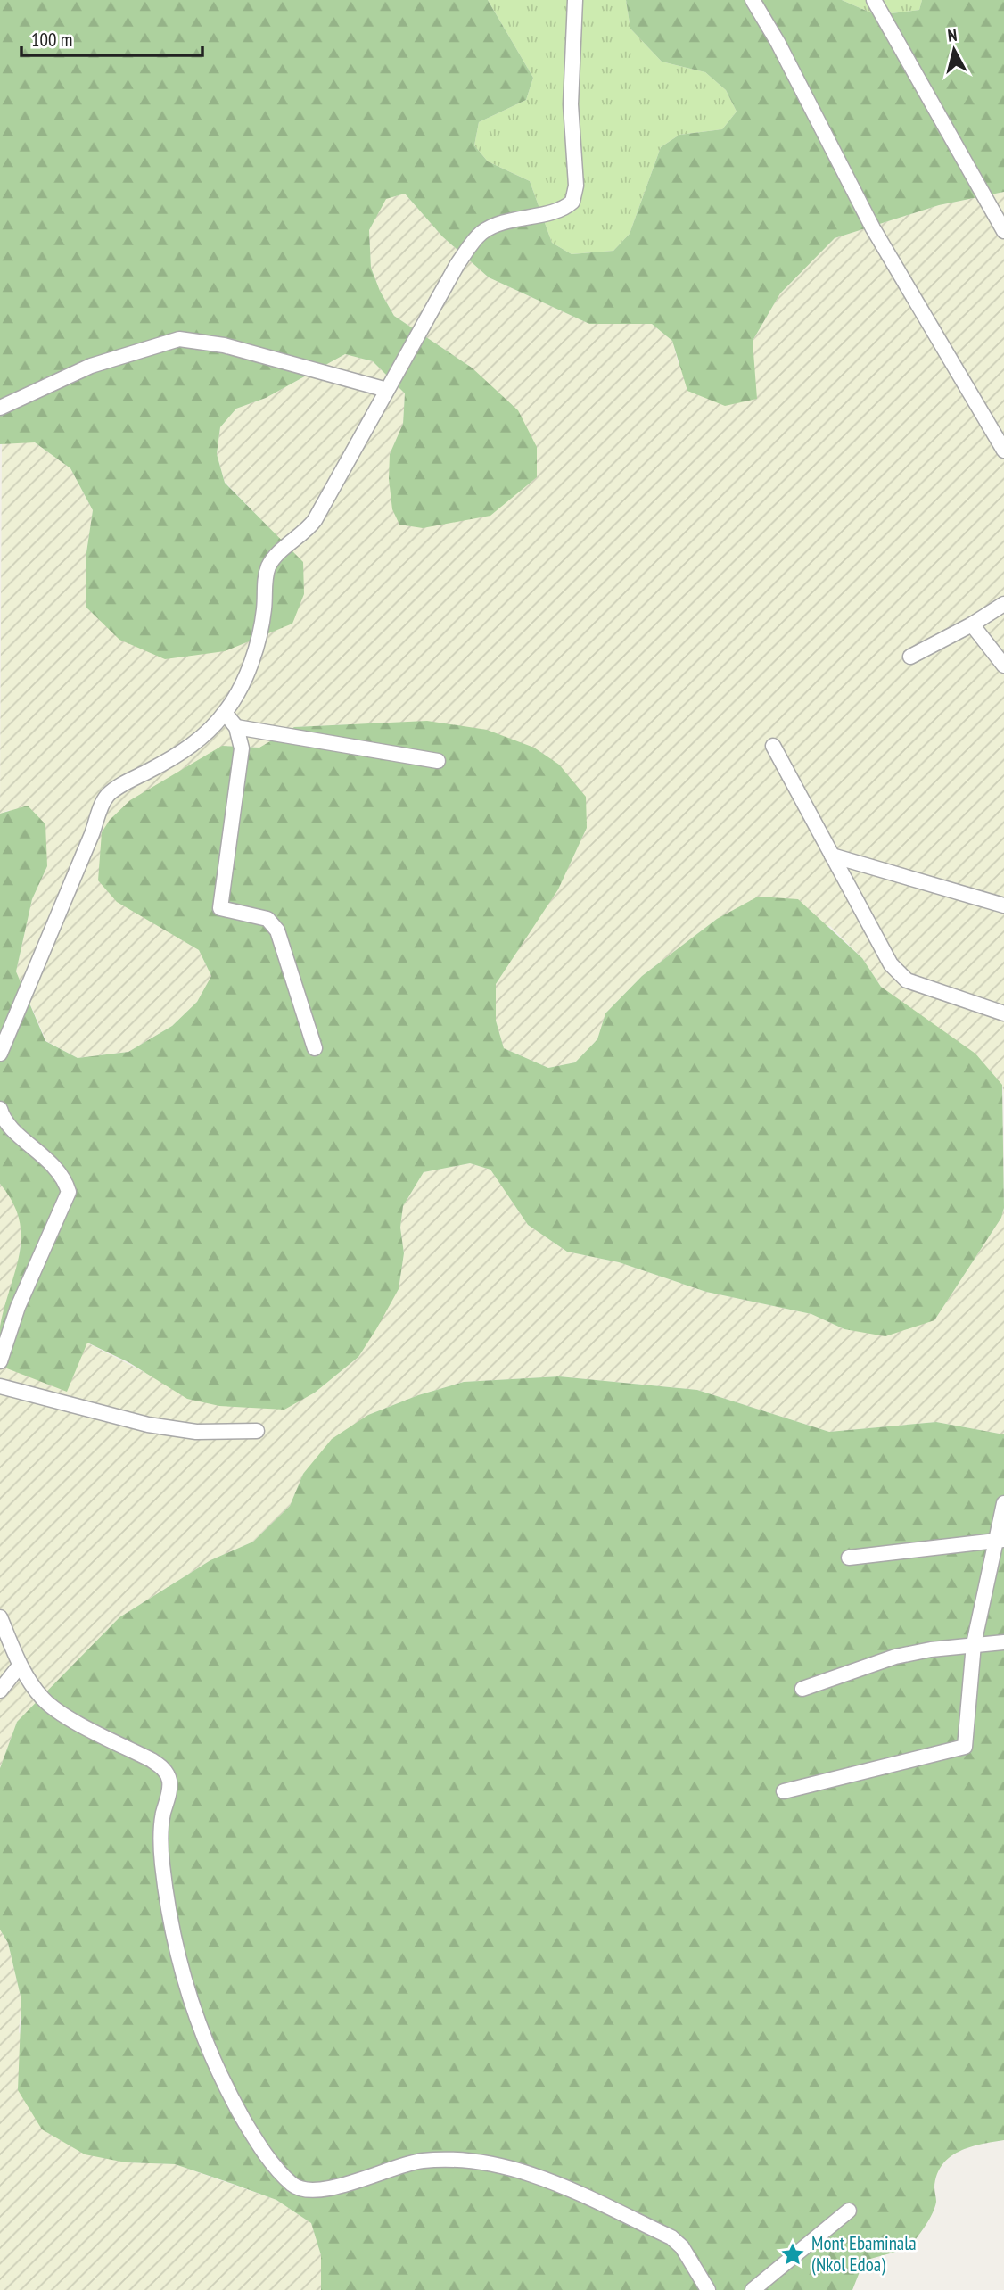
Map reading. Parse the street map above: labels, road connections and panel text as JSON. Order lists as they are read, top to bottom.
{
  "places": {
    "place": ["Mont Ebaminala (Nkol Edoa)"]
  },
  "scale_bar": "100 m",
  "north": "top"
}
